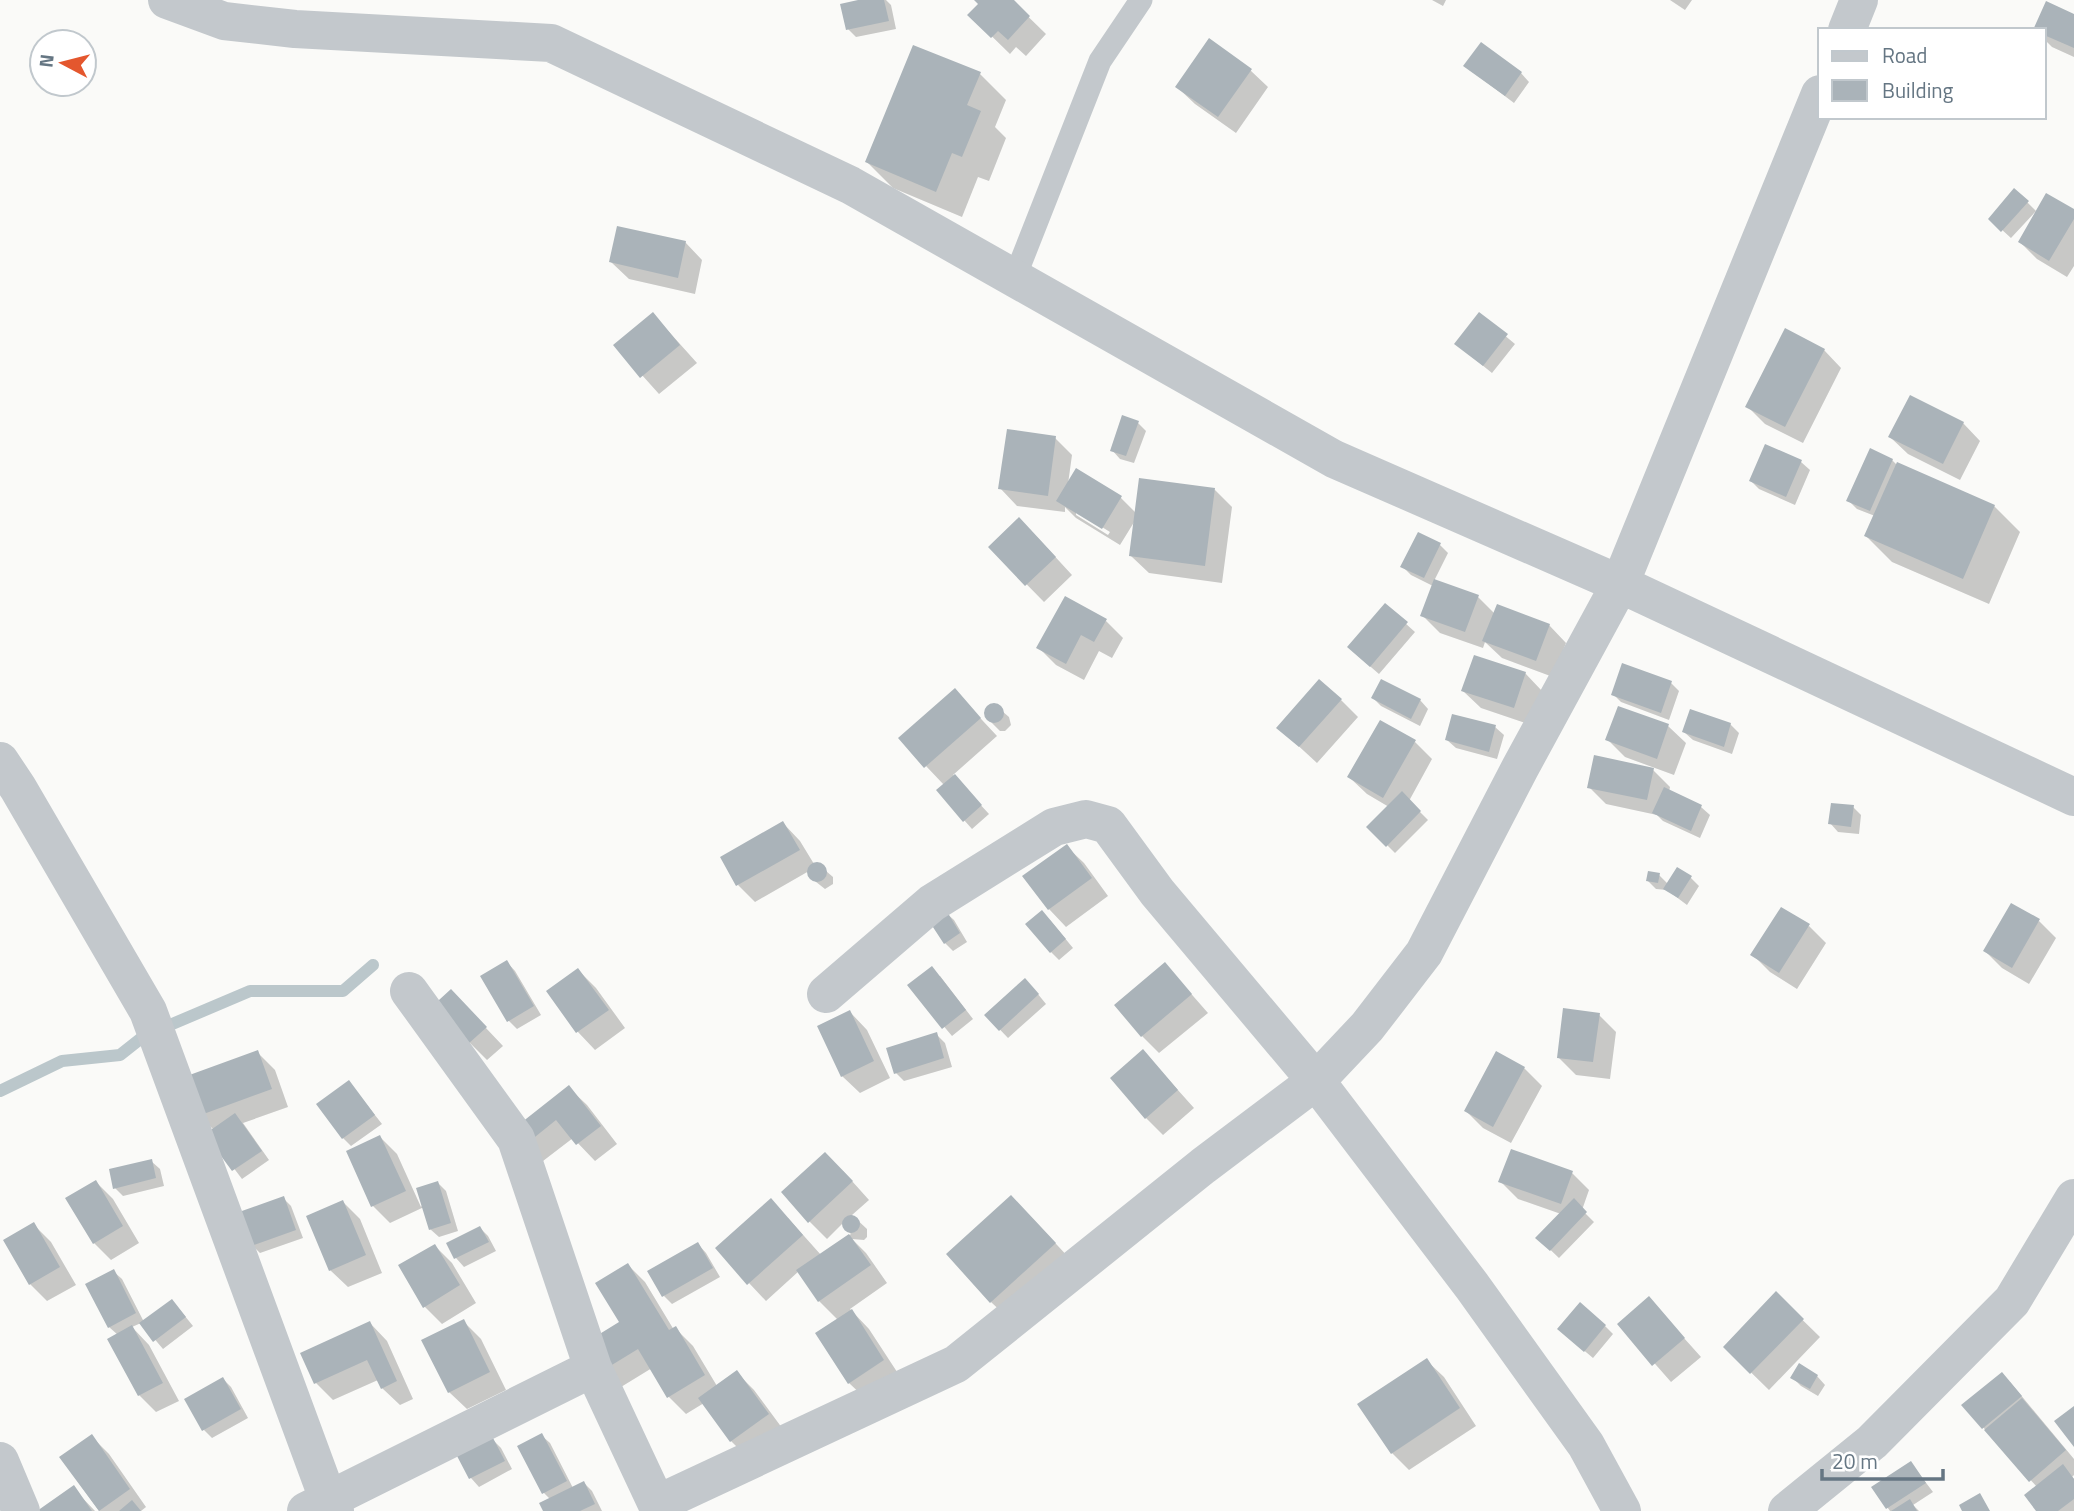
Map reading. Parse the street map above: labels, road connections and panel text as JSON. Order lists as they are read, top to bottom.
{
  "legend": ["Road", "Building"],
  "scale_bar": "20 m",
  "north": "left"
}
